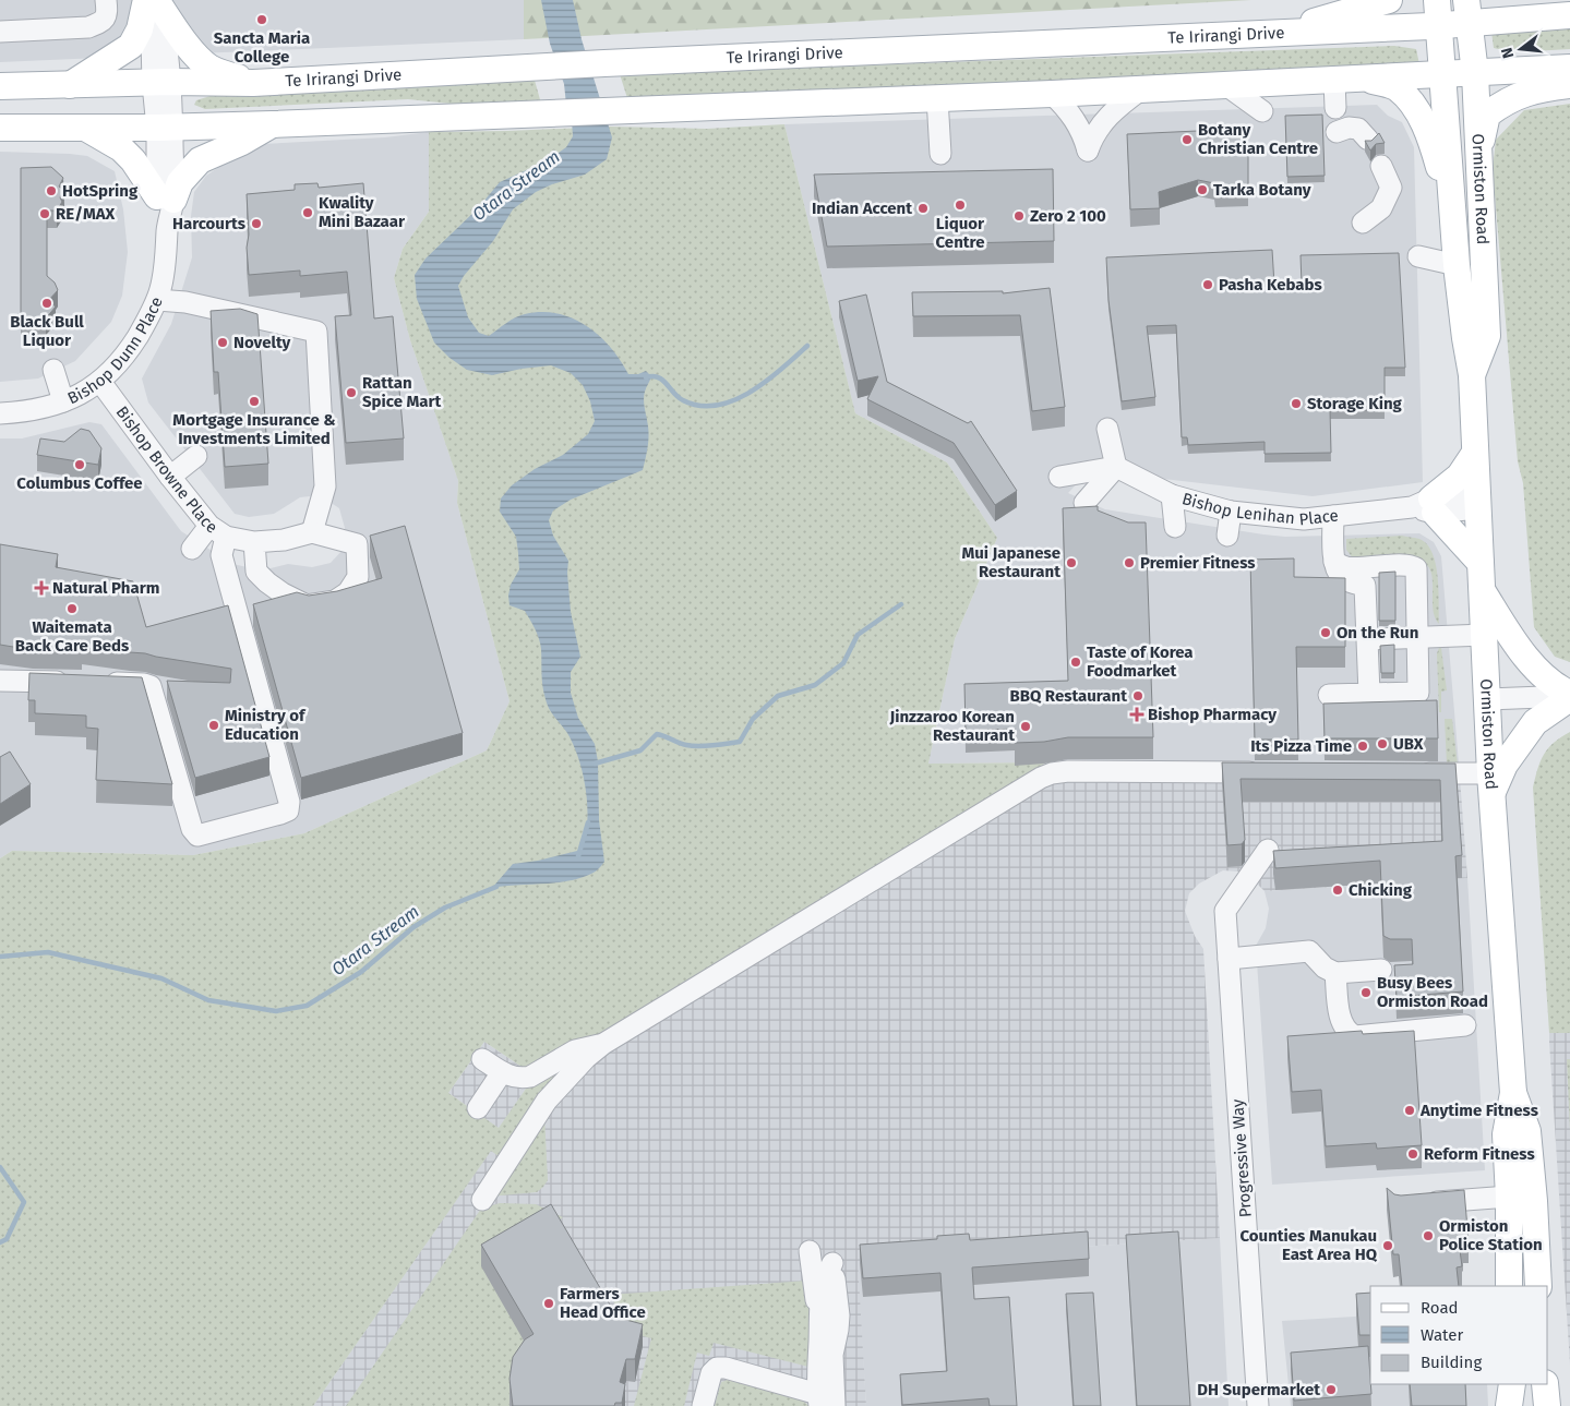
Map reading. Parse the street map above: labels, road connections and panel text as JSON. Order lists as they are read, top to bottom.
{
  "streets": {
    "main road": ["Te Irirangi Drive", "Ormiston Road"],
    "street": [
      "Bishop Dunn Place",
      "Bishop Browne Place",
      "Bishop Lenihan Place",
      "Progressive Way"
    ]
  },
  "crossings": [
    ["Te Irirangi Drive", "Ormiston Road"],
    ["Te Irirangi Drive", "Bishop Dunn Place"],
    ["Ormiston Road", "Bishop Lenihan Place"],
    ["Bishop Dunn Place", "Bishop Browne Place"]
  ],
  "water": ["Otara Stream"],
  "places": {
    "other": [
      "Sancta Maria College",
      "Botany Christian Centre",
      "Tarka Botany",
      "HotSpring",
      "Liquor Centre",
      "Indian Accent",
      "Kwality Mini Bazaar",
      "RE/MAX",
      "Zero 2 100",
      "Harcourts",
      "Pasha Kebabs",
      "Black Bull Liquor",
      "Novelty",
      "Rattan Spice Mart",
      "Mortgage Insurance & Investments Limited",
      "Storage King",
      "Columbus Coffee",
      "Mui Japanese Restaurant",
      "Premier Fitness",
      "Waitemata Back Care Beds",
      "On the Run",
      "Taste of Korea Foodmarket",
      "BBQ Restaurant",
      "Ministry of Education",
      "Jinzzaroo Korean Restaurant",
      "UBX",
      "Its Pizza Time",
      "Chicking",
      "Busy Bees Ormiston Road",
      "Anytime Fitness",
      "Reform Fitness",
      "Ormiston Police Station",
      "Counties Manukau East Area HQ",
      "Farmers Head Office",
      "DH Supermarket"
    ],
    "health": ["Natural Pharm", "Bishop Pharmacy"]
  },
  "legend": ["Road", "Water", "Building"],
  "north": "left"
}
